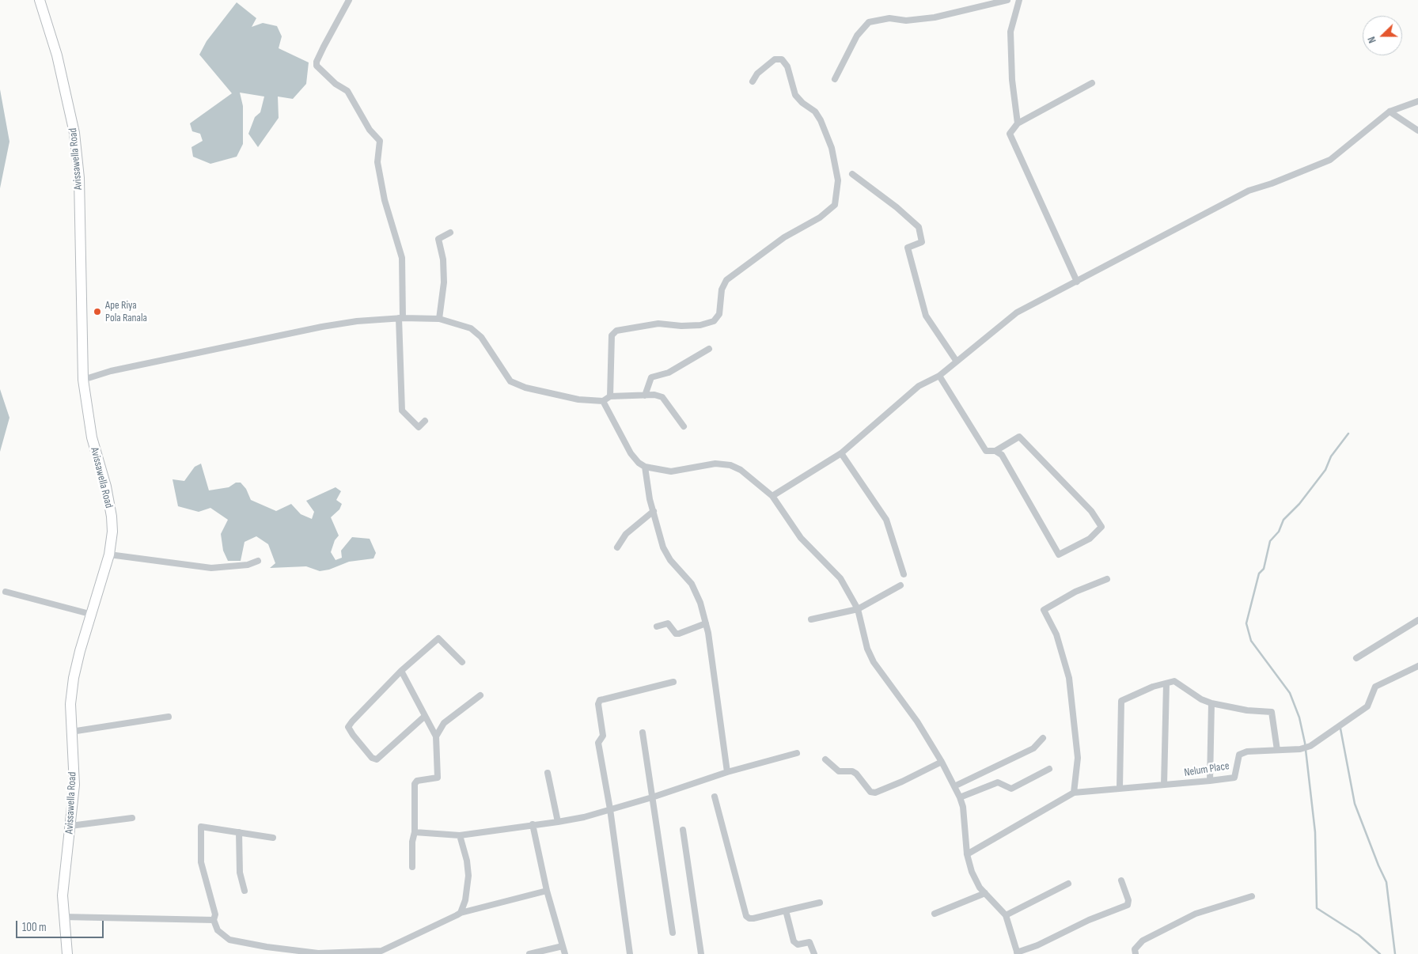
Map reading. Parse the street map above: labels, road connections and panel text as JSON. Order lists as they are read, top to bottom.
{
  "streets": {
    "main road": ["Avissawella Road"],
    "street": ["Nelum Place"]
  },
  "places": ["Ape Riya Pola Ranala"],
  "scale_bar": "100 m",
  "north": "left"
}
